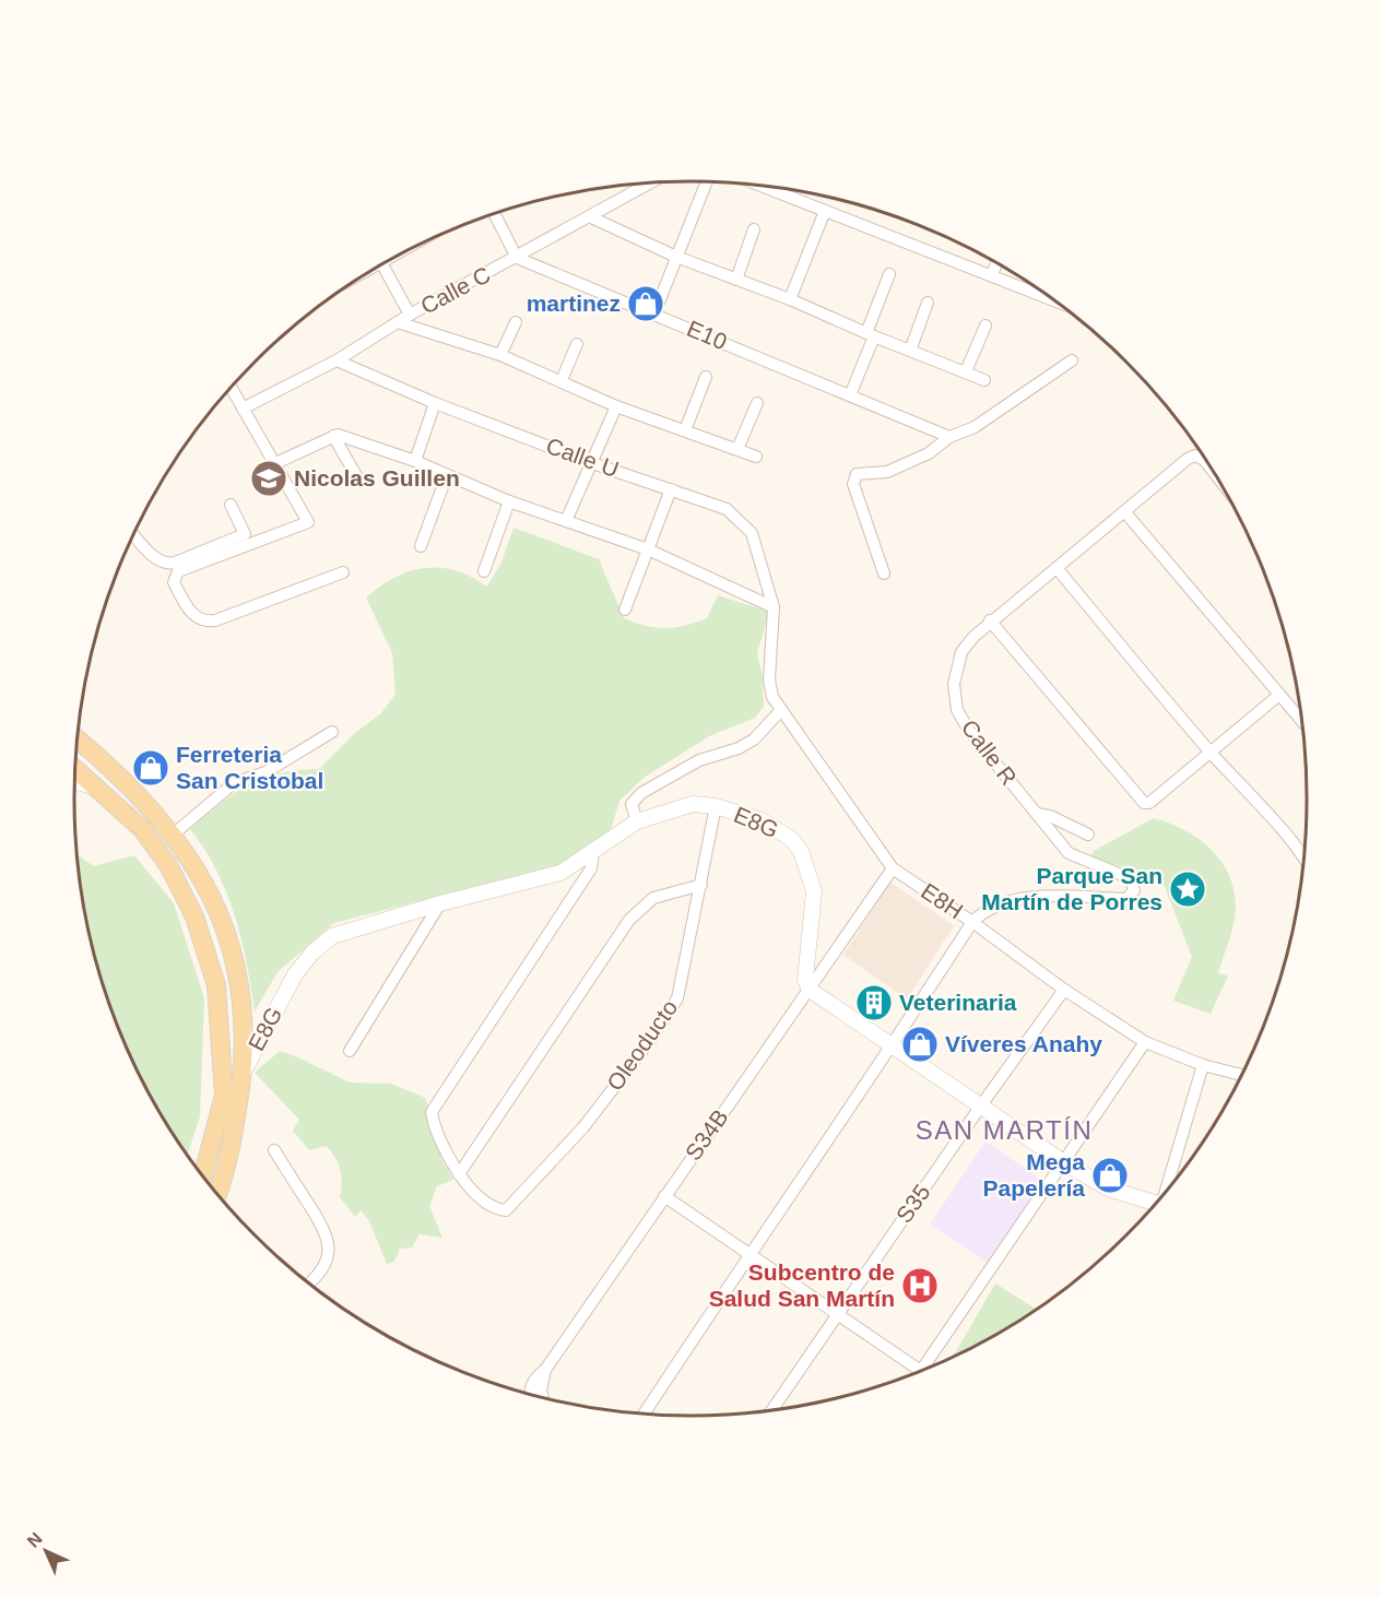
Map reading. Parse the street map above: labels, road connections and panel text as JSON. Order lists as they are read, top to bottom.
{
  "streets": {
    "street": [
      "Calle C",
      "E10",
      "Calle U",
      "Calle R",
      "E8G",
      "E8H",
      "Oleoducto",
      "S34B",
      "S35"
    ]
  },
  "crossings": [
    ["Calle C", "E10"],
    ["Calle C", "Calle U"],
    ["Calle U", "E8H"],
    ["Calle R", "E8H"],
    ["E8G", "Oleoducto"],
    ["E8G", "S34B"],
    ["E8H", "S34B"],
    ["E8H", "S35"]
  ],
  "districts": ["SAN MARTÍN"],
  "places": {
    "shop": [
      "martinez",
      "Ferreteria San Cristobal",
      "Víveres Anahy",
      "Mega Papelería"
    ],
    "school or university": ["Nicolas Guillen"],
    "place": ["Parque San Martín de Porres"],
    "building": ["Veterinaria"],
    "hospital": ["Subcentro de Salud San Martín"]
  },
  "north": "top left"
}
